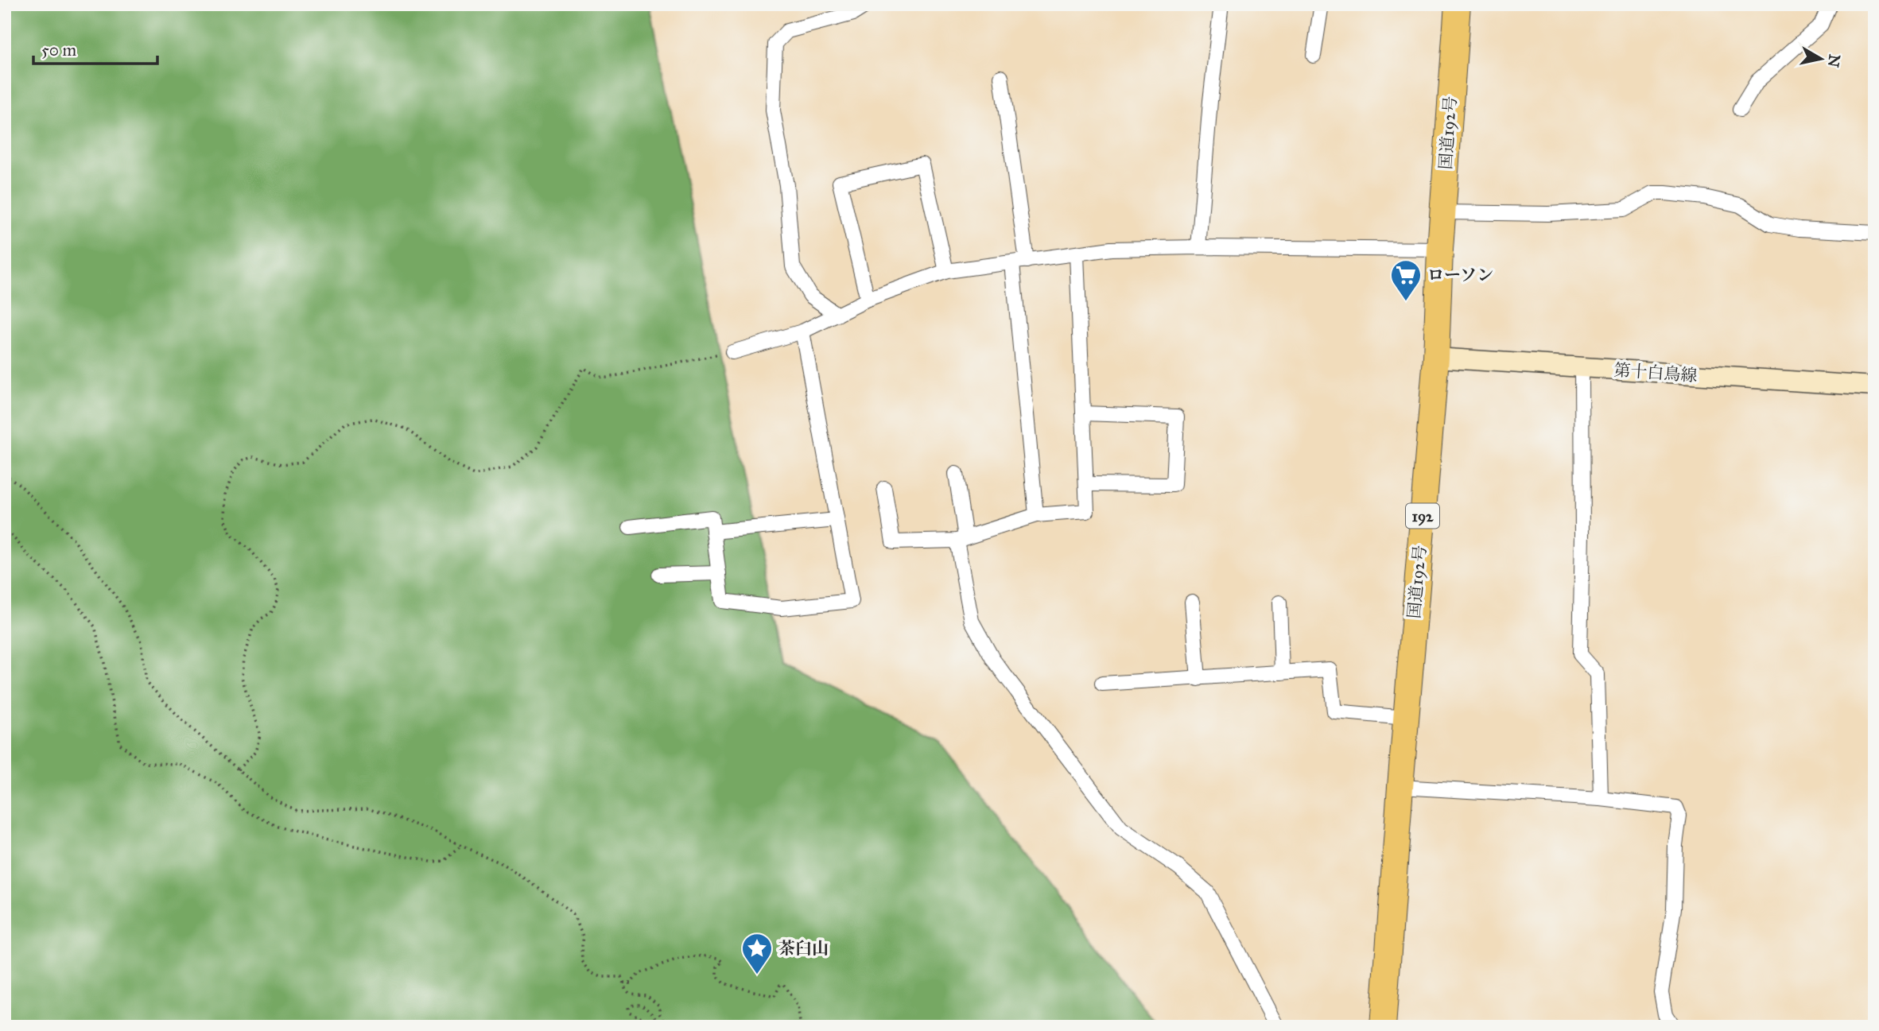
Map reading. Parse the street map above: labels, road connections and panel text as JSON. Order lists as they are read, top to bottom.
{
  "streets": {
    "highway": ["国道192号", "192"],
    "main road": ["第十白鳥線"]
  },
  "crossings": [
    ["国道192号", "第十白鳥線"]
  ],
  "places": {
    "supermarket": ["ローソン"],
    "place": ["茶臼山"]
  },
  "scale_bar": "50 m",
  "north": "right"
}
